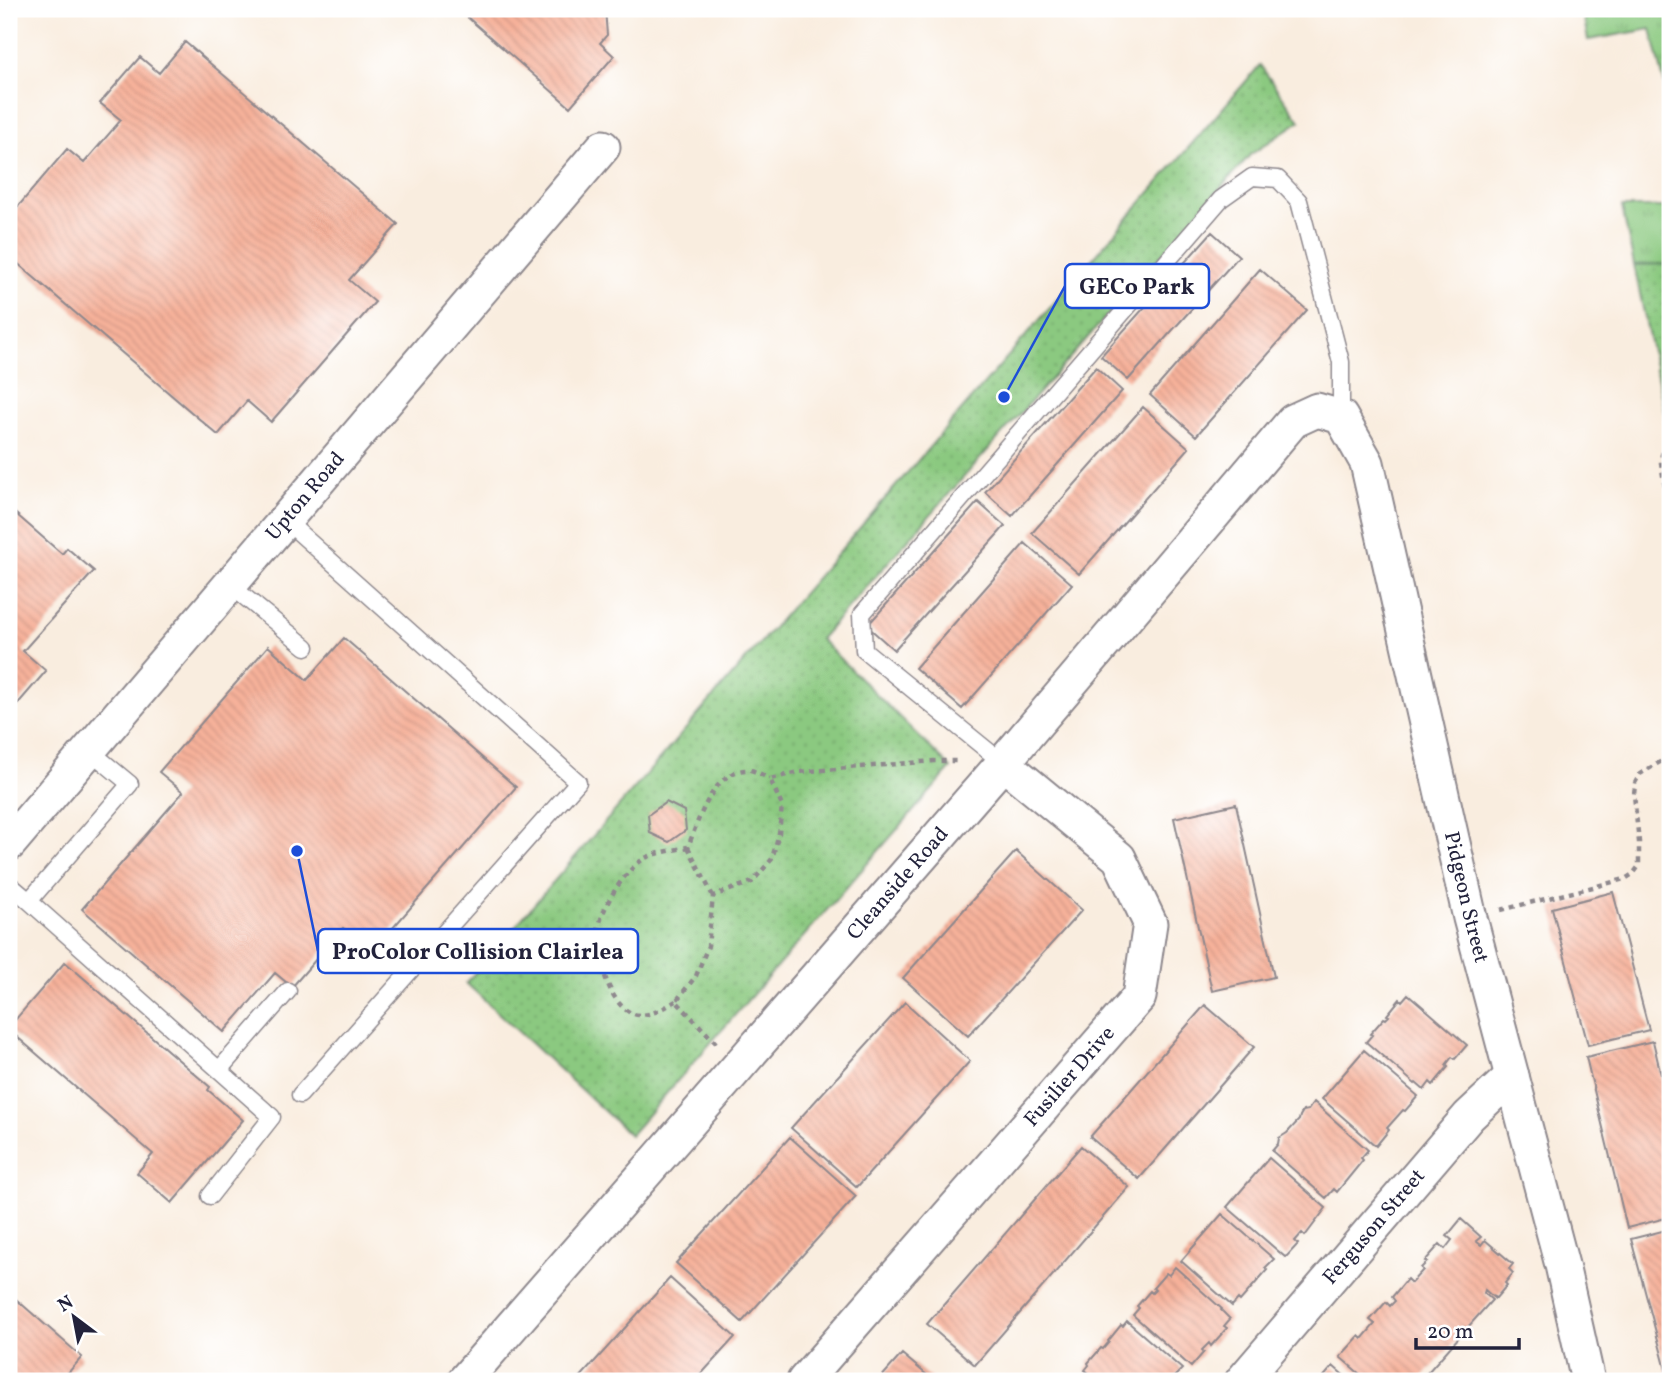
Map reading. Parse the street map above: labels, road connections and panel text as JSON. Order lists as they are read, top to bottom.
{
  "streets": {
    "street": [
      "Upton Road",
      "Cleanside Road",
      "Pidgeon Street",
      "Fusilier Drive",
      "Ferguson Street"
    ]
  },
  "crossings": [
    ["Cleanside Road", "Pidgeon Street"],
    ["Cleanside Road", "Fusilier Drive"],
    ["Pidgeon Street", "Ferguson Street"]
  ],
  "places": ["GECo Park", "ProColor Collision Clairlea"],
  "scale_bar": "20 m",
  "north": "top left"
}
